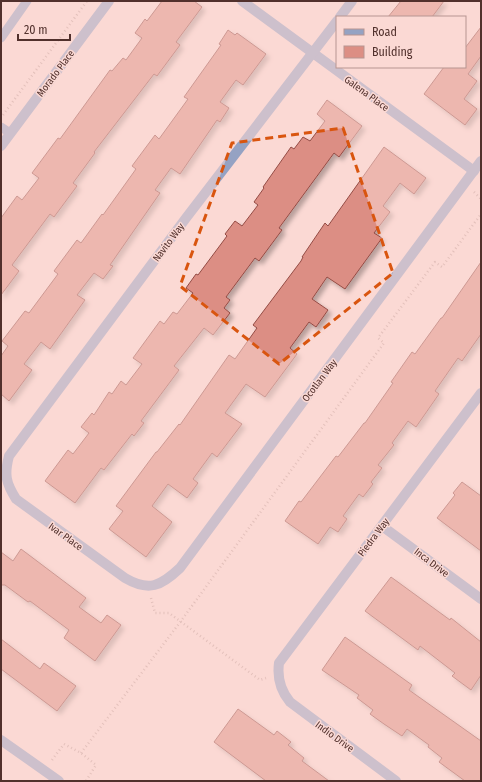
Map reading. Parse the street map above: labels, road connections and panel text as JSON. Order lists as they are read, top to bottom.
{
  "streets": {
    "street": [
      "Morado Place",
      "Galena Place",
      "Navito Way",
      "Ocotlan Way",
      "Ivar Place",
      "Piedra Way",
      "Inca Drive",
      "Indio Drive"
    ]
  },
  "crossings": [
    ["Galena Place", "Navito Way"],
    ["Galena Place", "Ocotlan Way"],
    ["Navito Way", "Ivar Place"],
    ["Ocotlan Way", "Ivar Place"],
    ["Piedra Way", "Inca Drive"],
    ["Piedra Way", "Indio Drive"]
  ],
  "legend": ["Road", "Building"],
  "scale_bar": "20 m"
}
